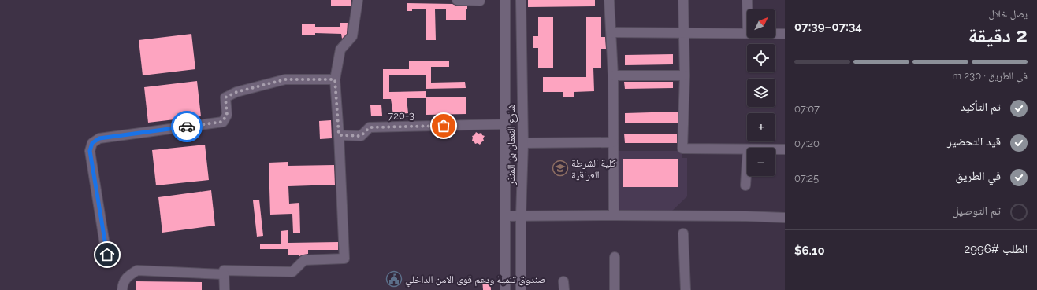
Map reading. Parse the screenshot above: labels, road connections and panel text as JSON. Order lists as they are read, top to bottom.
{
  "streets": {
    "street": ["720-3", "شارع النعمان بن المنذر"]
  },
  "crossings": [
    ["720-3", "شارع النعمان بن المنذر"]
  ],
  "places": {
    "school or university": ["كلية الشرطة العراقية"],
    "public building": ["صندوق تنمية ودعم قوى الامن الداخلي"]
  },
  "north": "top right",
  "page": {
    "heading": ["2 دقيقة", "يصل خلال", "07:34–07:39"],
    "panel": ["الطلب #2996", "$6.10"],
    "map_buttons": ["+", "−"],
    "bar": "في الطريق · 230 m",
    "list": [
      ["تم التأكيد", "07:07"],
      ["قيد التحضير", "07:20"],
      ["في الطريق", "07:25"],
      "تم التوصيل"
    ]
  }
}
